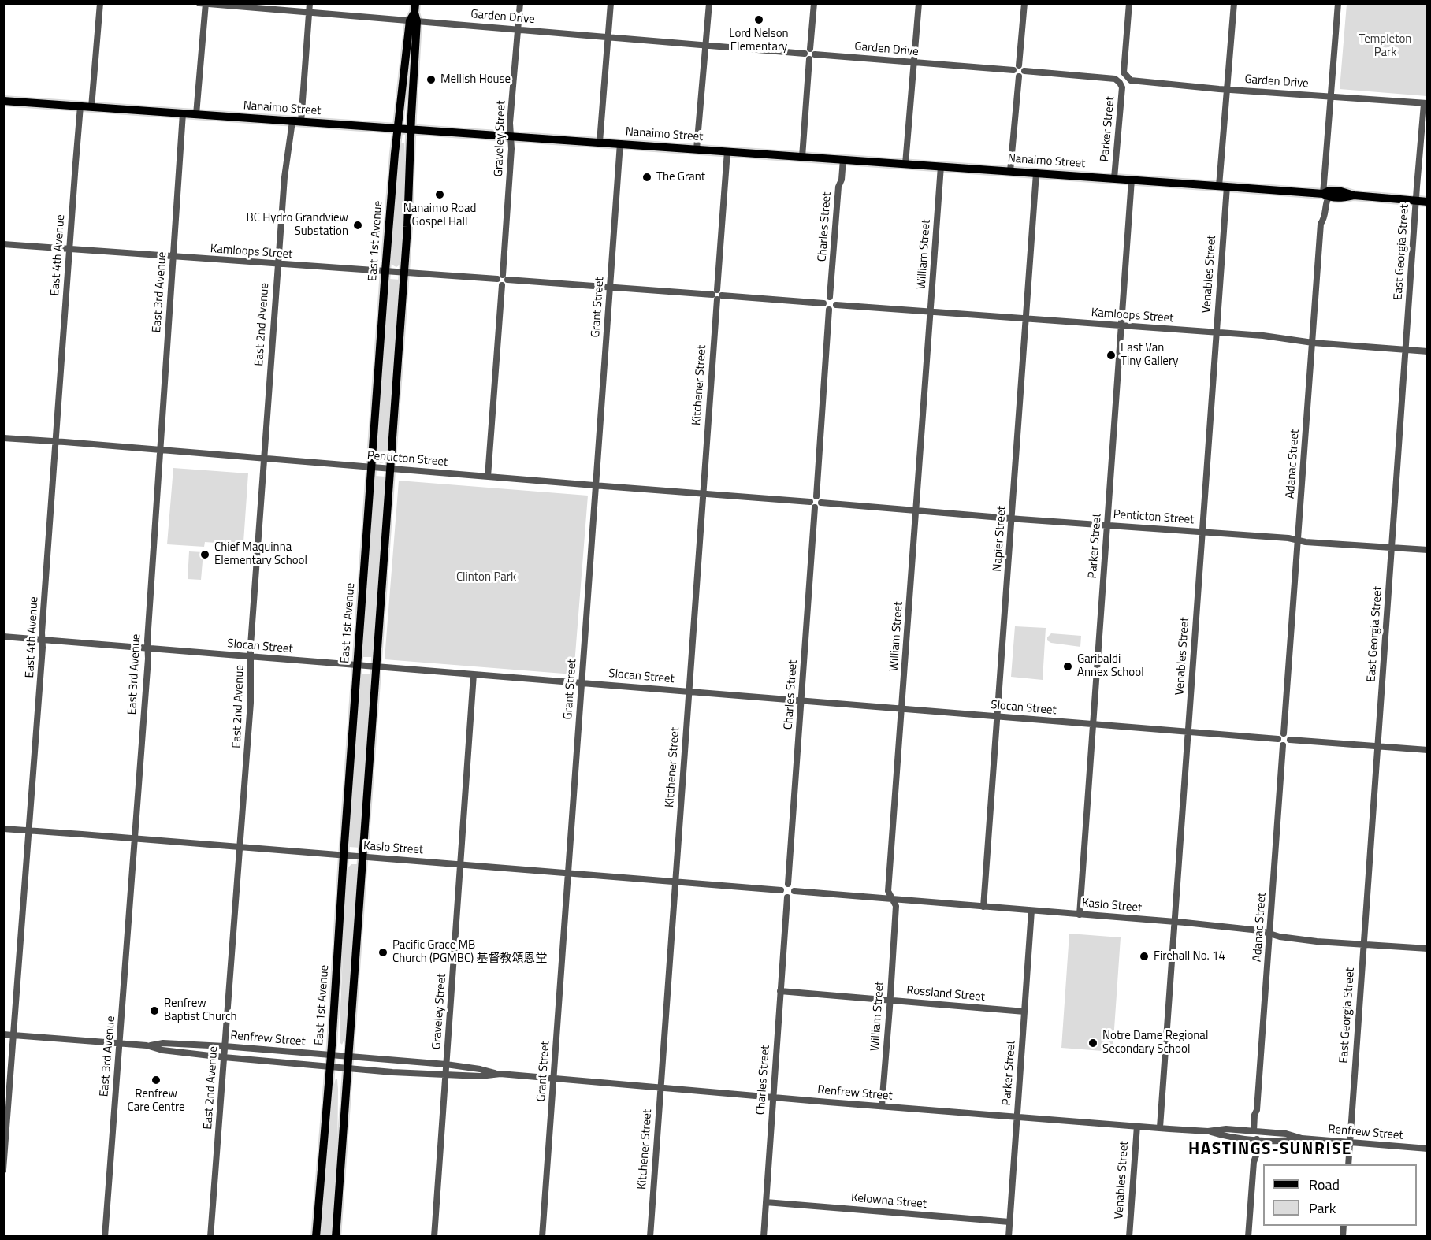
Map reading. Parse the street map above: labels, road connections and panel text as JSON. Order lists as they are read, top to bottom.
{
  "streets": {
    "main road": ["Nanaimo Street", "East 1st Avenue"],
    "street": [
      "Garden Drive",
      "Parker Street",
      "Graveley Street",
      "Charles Street",
      "Kamloops Street",
      "East Georgia Street",
      "William Street",
      "East 4th Avenue",
      "Venables Street",
      "East 3rd Avenue",
      "Grant Street",
      "East 2nd Avenue",
      "Kitchener Street",
      "Penticton Street",
      "Adanac Street",
      "Napier Street",
      "Slocan Street",
      "Kaslo Street",
      "Rossland Street",
      "Renfrew Street",
      "Kelowna Street"
    ]
  },
  "crossings": [
    ["Garden Drive", "Parker Street"],
    ["Garden Drive", "Graveley Street"],
    ["Garden Drive", "East 1st Avenue"],
    ["Garden Drive", "East Georgia Street"],
    ["Garden Drive", "Venables Street"],
    ["Garden Drive", "East 2nd Avenue"],
    ["Garden Drive", "Adanac Street"],
    ["Nanaimo Street", "Parker Street"],
    ["Nanaimo Street", "Graveley Street"],
    ["Nanaimo Street", "Charles Street"],
    ["Nanaimo Street", "East 1st Avenue"],
    ["Nanaimo Street", "East Georgia Street"],
    ["Nanaimo Street", "William Street"],
    ["Nanaimo Street", "East 4th Avenue"],
    ["Nanaimo Street", "Venables Street"],
    ["Nanaimo Street", "East 3rd Avenue"],
    ["Nanaimo Street", "Grant Street"],
    ["Nanaimo Street", "East 2nd Avenue"],
    ["Nanaimo Street", "Kitchener Street"],
    ["Nanaimo Street", "Adanac Street"],
    ["Nanaimo Street", "Napier Street"],
    ["Parker Street", "Kamloops Street"],
    ["Parker Street", "Penticton Street"],
    ["Parker Street", "Slocan Street"],
    ["Parker Street", "Kaslo Street"],
    ["Parker Street", "Rossland Street"],
    ["Parker Street", "Renfrew Street"],
    ["Parker Street", "Kelowna Street"],
    ["Graveley Street", "Kamloops Street"],
    ["Graveley Street", "Penticton Street"],
    ["Graveley Street", "Slocan Street"],
    ["Graveley Street", "Kaslo Street"],
    ["Graveley Street", "Renfrew Street"],
    ["Charles Street", "Kamloops Street"],
    ["Charles Street", "Penticton Street"],
    ["Charles Street", "Slocan Street"],
    ["Charles Street", "Kaslo Street"],
    ["Charles Street", "Rossland Street"],
    ["Charles Street", "Renfrew Street"],
    ["Charles Street", "Kelowna Street"],
    ["East 1st Avenue", "Kamloops Street"],
    ["East 1st Avenue", "Penticton Street"],
    ["East 1st Avenue", "Slocan Street"],
    ["East 1st Avenue", "Kaslo Street"],
    ["East 1st Avenue", "Renfrew Street"],
    ["Kamloops Street", "East Georgia Street"],
    ["Kamloops Street", "William Street"],
    ["Kamloops Street", "East 4th Avenue"],
    ["Kamloops Street", "Venables Street"],
    ["Kamloops Street", "East 3rd Avenue"],
    ["Kamloops Street", "Grant Street"],
    ["Kamloops Street", "East 2nd Avenue"],
    ["Kamloops Street", "Kitchener Street"],
    ["Kamloops Street", "Adanac Street"],
    ["Kamloops Street", "Napier Street"],
    ["East Georgia Street", "Penticton Street"],
    ["East Georgia Street", "Kaslo Street"],
    ["East Georgia Street", "Renfrew Street"],
    ["William Street", "Penticton Street"],
    ["William Street", "Slocan Street"],
    ["William Street", "Kaslo Street"],
    ["William Street", "Rossland Street"],
    ["William Street", "Renfrew Street"],
    ["East 4th Avenue", "Penticton Street"],
    ["East 4th Avenue", "Slocan Street"],
    ["East 4th Avenue", "Kaslo Street"],
    ["East 4th Avenue", "Renfrew Street"],
    ["Venables Street", "Penticton Street"],
    ["Venables Street", "Slocan Street"],
    ["Venables Street", "Kaslo Street"],
    ["Venables Street", "Renfrew Street"],
    ["East 3rd Avenue", "Penticton Street"],
    ["East 3rd Avenue", "Slocan Street"],
    ["East 3rd Avenue", "Kaslo Street"],
    ["East 3rd Avenue", "Renfrew Street"],
    ["Grant Street", "Penticton Street"],
    ["Grant Street", "Slocan Street"],
    ["Grant Street", "Kaslo Street"],
    ["Grant Street", "Renfrew Street"],
    ["East 2nd Avenue", "Penticton Street"],
    ["East 2nd Avenue", "Slocan Street"],
    ["East 2nd Avenue", "Kaslo Street"],
    ["East 2nd Avenue", "Renfrew Street"],
    ["Kitchener Street", "Penticton Street"],
    ["Kitchener Street", "Slocan Street"],
    ["Kitchener Street", "Kaslo Street"],
    ["Kitchener Street", "Renfrew Street"],
    ["Penticton Street", "Adanac Street"],
    ["Penticton Street", "Napier Street"],
    ["Adanac Street", "Slocan Street"],
    ["Adanac Street", "Kaslo Street"],
    ["Adanac Street", "Renfrew Street"],
    ["Napier Street", "Slocan Street"],
    ["Napier Street", "Kaslo Street"]
  ],
  "districts": ["HASTINGS-SUNRISE"],
  "parks": ["Templeton Park", "Clinton Park"],
  "places": [
    "Lord Nelson Elementary",
    "Mellish House",
    "The Grant",
    "Nanaimo Road Gospel Hall",
    "BC Hydro Grandview Substation",
    "East Van Tiny Gallery",
    "Chief Maquinna Elementary School",
    "Garibaldi Annex School",
    "Pacific Grace MB Church (PGMBC) 基督教頌恩堂",
    "Firehall No. 14",
    "Renfrew Baptist Church",
    "Notre Dame Regional Secondary School",
    "Renfrew Care Centre"
  ],
  "legend": ["Road", "Park"]
}
